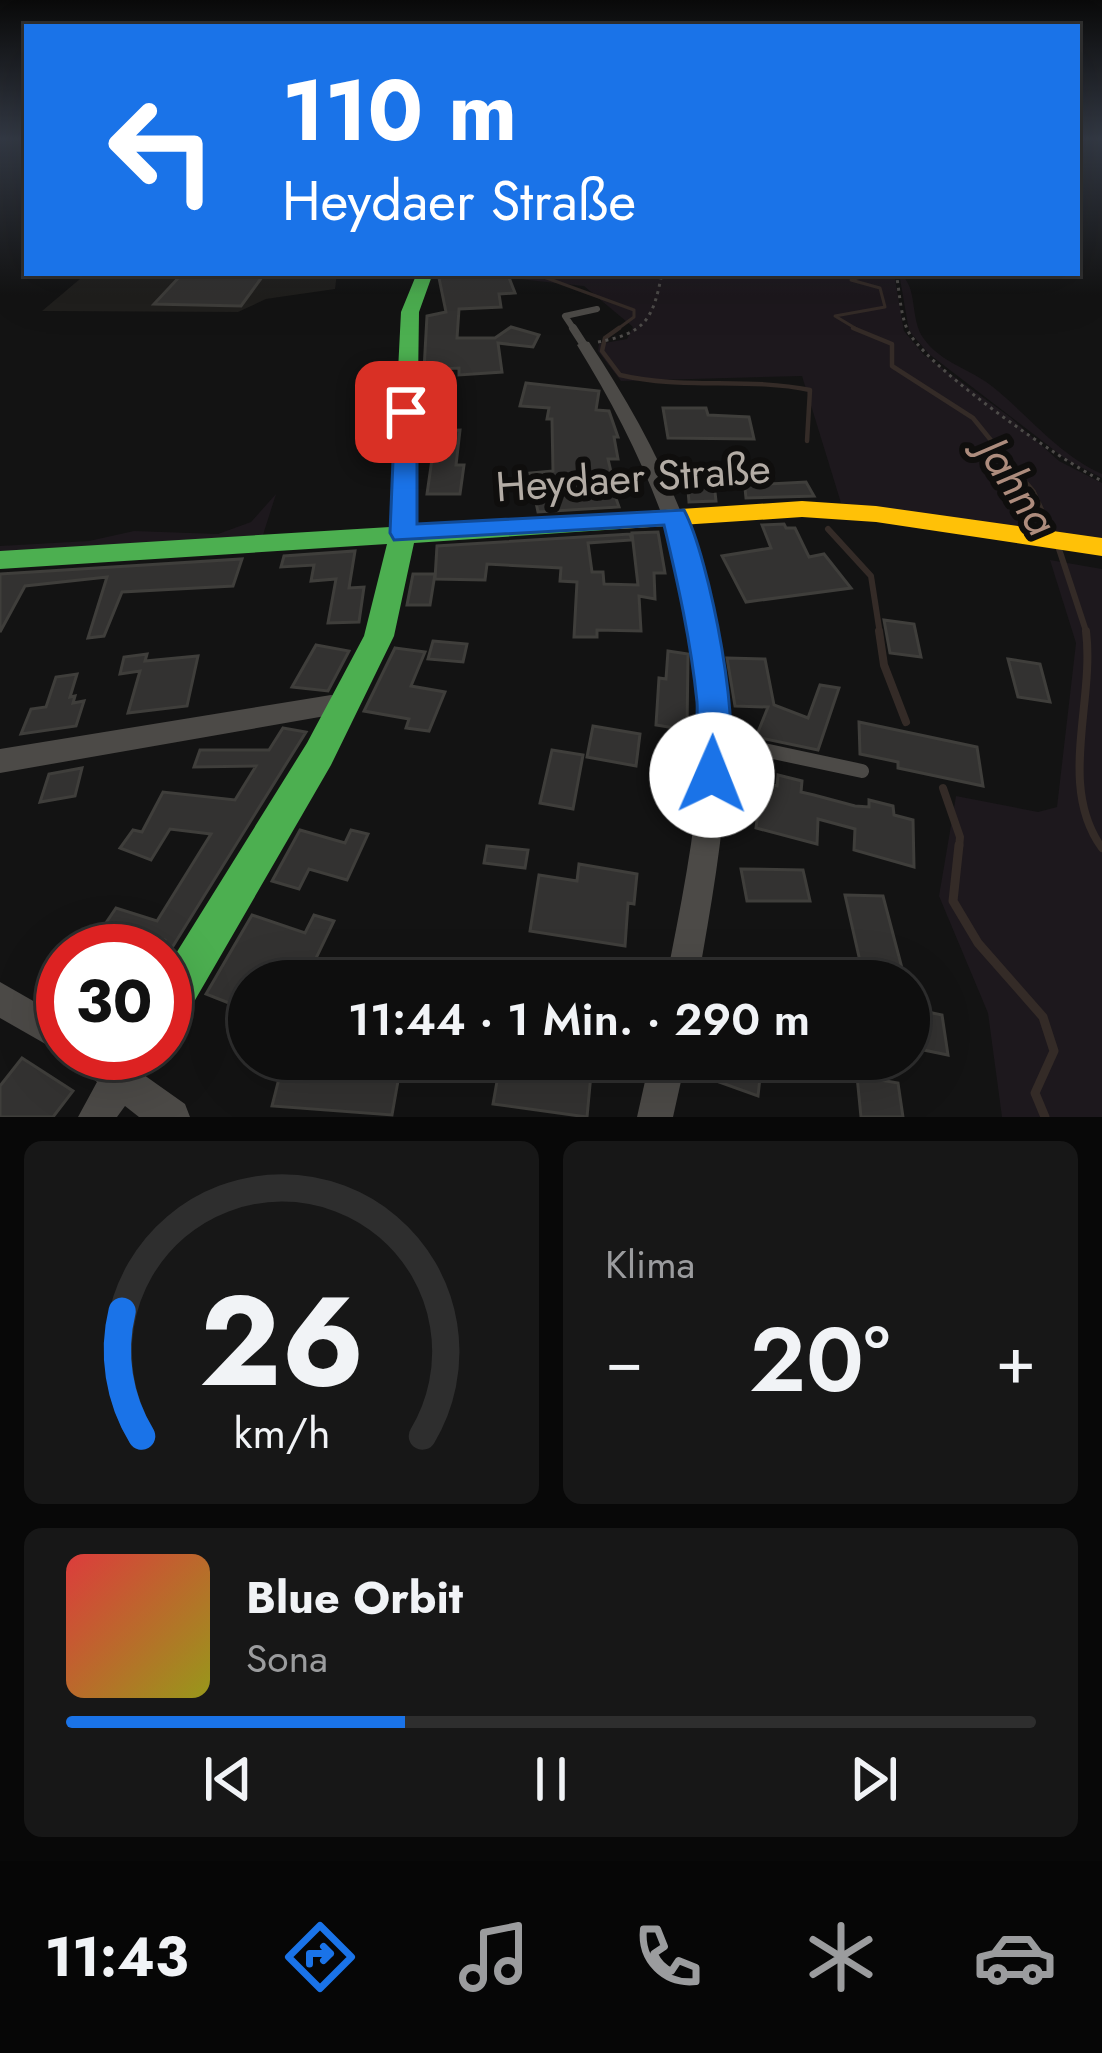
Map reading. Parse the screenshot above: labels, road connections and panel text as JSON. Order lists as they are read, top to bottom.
{
  "streets": {
    "main road": ["Heydaer Straße"]
  },
  "water": ["Jahna"],
  "page": {
    "turn": ["110 m", "Heydaer Straße"],
    "limit": "30",
    "trip": "11:44 · 1 Min. · 290 m",
    "tile": "Klima",
    "heat": ["−", "20°", "+"],
    "song": ["Blue Orbit", "Sona"],
    "tabs": "11:43",
    "gauge": ["26", "km/h"]
  }
}
